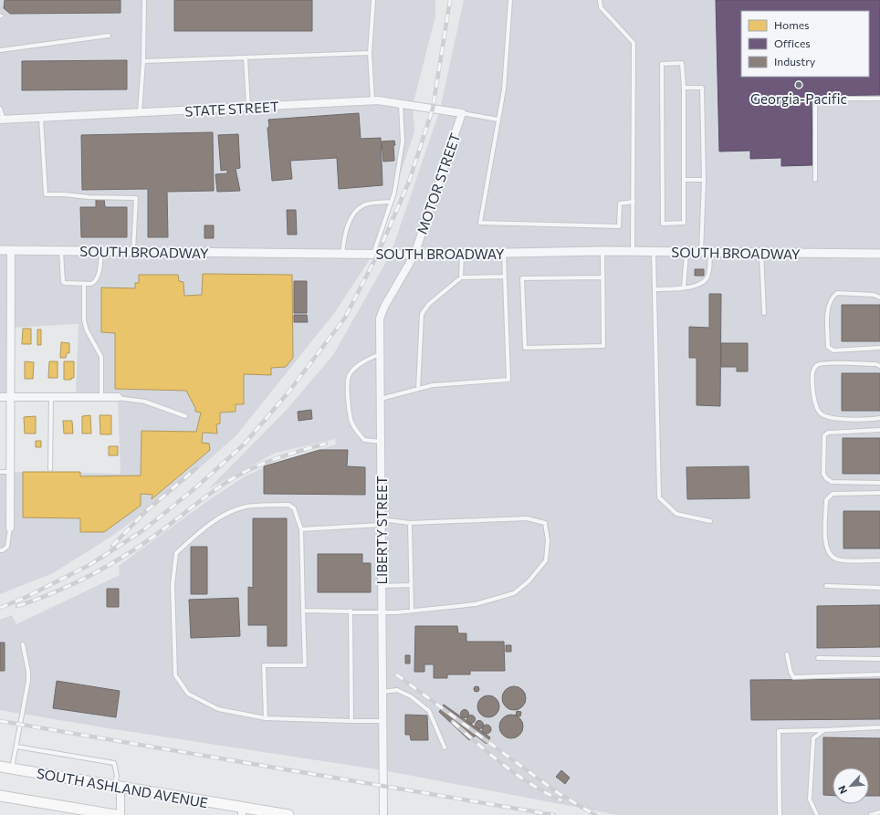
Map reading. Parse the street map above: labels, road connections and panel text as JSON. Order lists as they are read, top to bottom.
{
  "streets": {
    "main road": ["SOUTH ASHLAND AVENUE"],
    "street": [
      "STATE STREET",
      "MOTOR STREET",
      "SOUTH BROADWAY",
      "LIBERTY STREET"
    ]
  },
  "crossings": [
    ["STATE STREET", "MOTOR STREET"],
    ["MOTOR STREET", "SOUTH BROADWAY"],
    ["MOTOR STREET", "LIBERTY STREET"],
    ["SOUTH BROADWAY", "LIBERTY STREET"]
  ],
  "places": ["Georgia-Pacific"],
  "legend": ["Homes", "Offices", "Industry"],
  "north": "bottom left"
}
